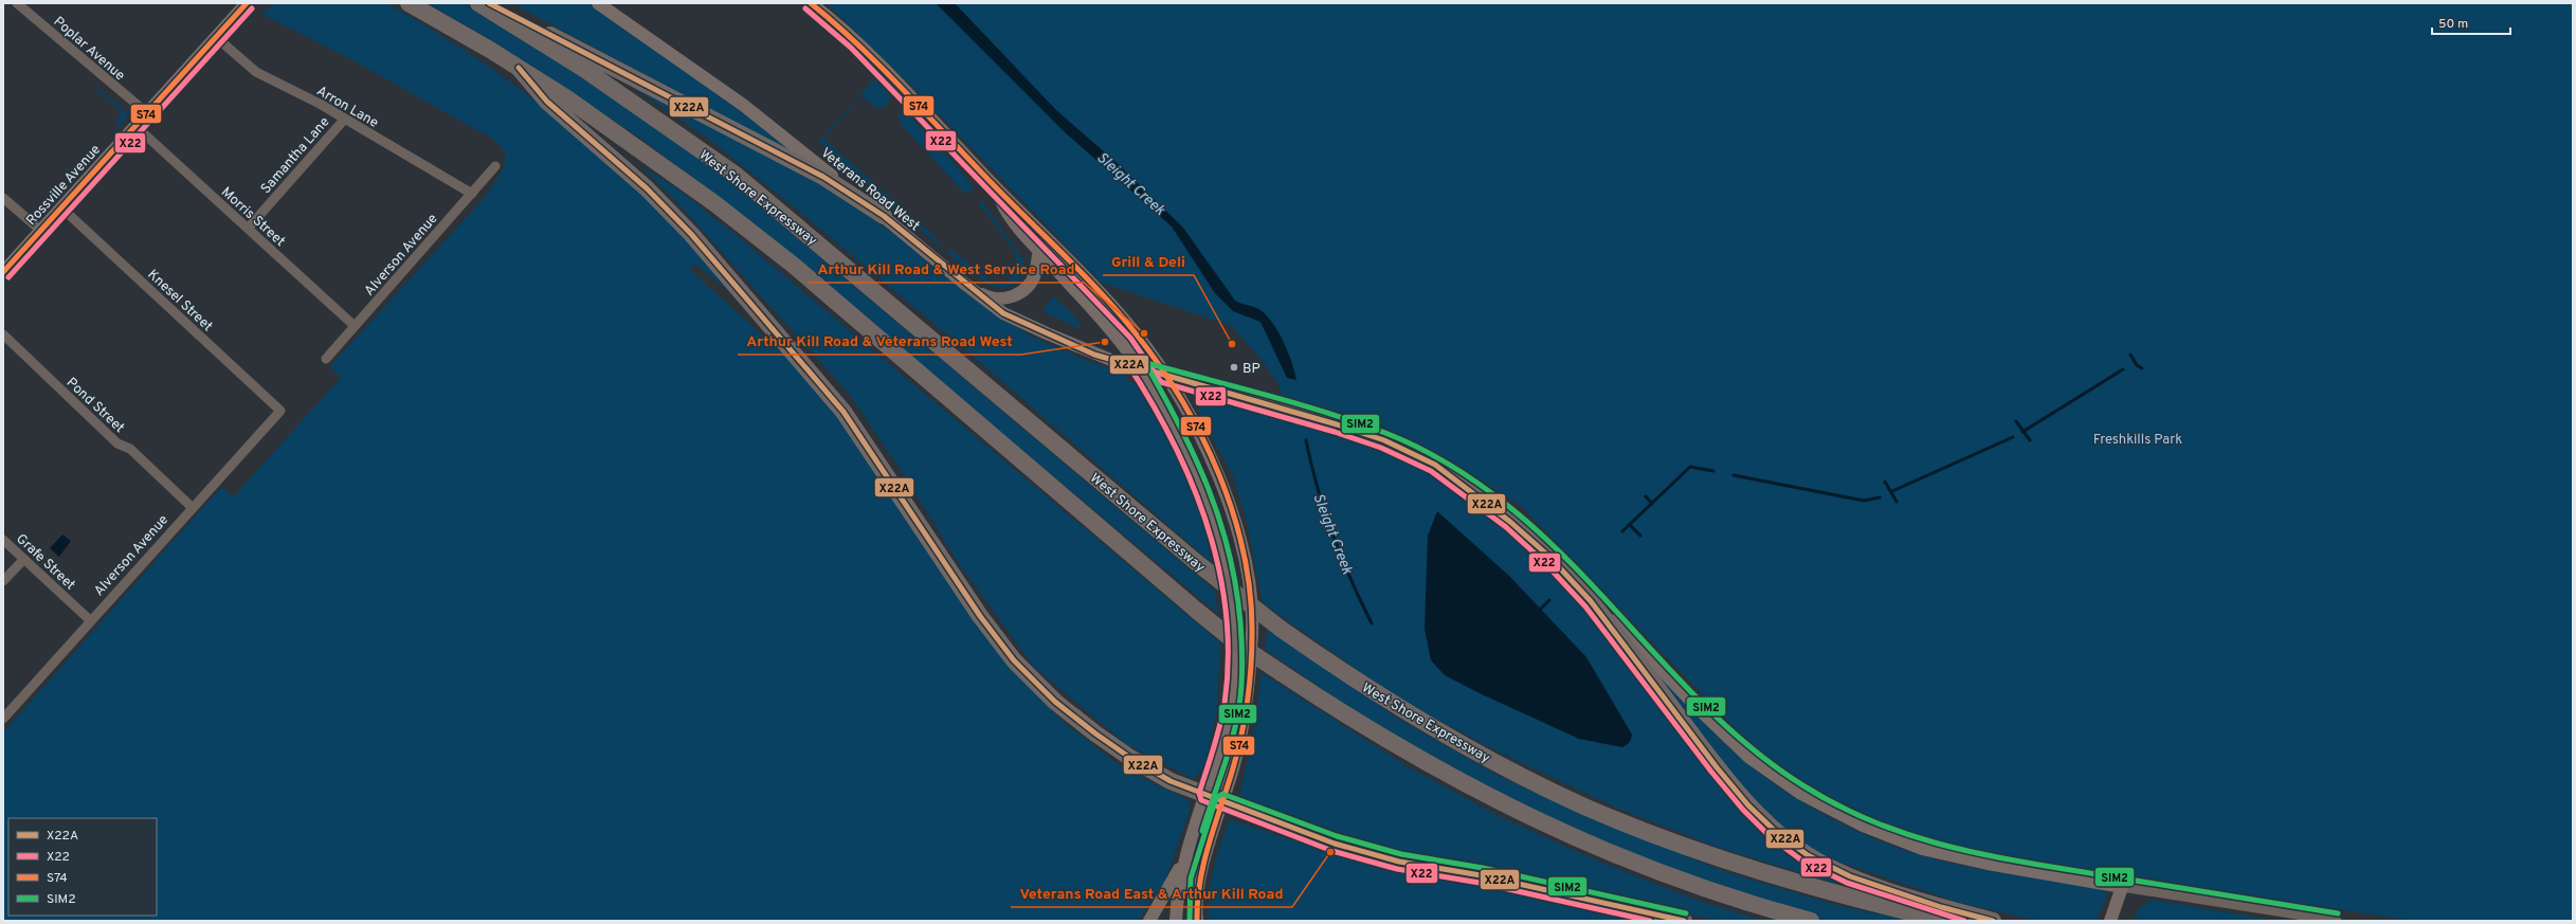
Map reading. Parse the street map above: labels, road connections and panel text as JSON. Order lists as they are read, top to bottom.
{
  "streets": {
    "highway": ["West Shore Expressway"],
    "street": [
      "Poplar Avenue",
      "Arron Lane",
      "Samantha Lane",
      "Rossville Avenue",
      "Veterans Road West",
      "Morris Street",
      "Alverson Avenue",
      "Knesel Street",
      "Pond Street",
      "Grafe Street"
    ]
  },
  "crossings": [
    ["Poplar Avenue", "Rossville Avenue"],
    ["Arron Lane", "Samantha Lane"],
    ["Arron Lane", "Rossville Avenue"],
    ["Arron Lane", "Alverson Avenue"],
    ["Samantha Lane", "Morris Street"],
    ["Rossville Avenue", "Morris Street"],
    ["Rossville Avenue", "Knesel Street"],
    ["Morris Street", "Alverson Avenue"],
    ["Alverson Avenue", "Knesel Street"],
    ["Alverson Avenue", "Pond Street"],
    ["Alverson Avenue", "Grafe Street"]
  ],
  "water": ["Sleight Creek"],
  "parks": ["Freshkills Park"],
  "places": [
    "Arthur Kill Road & West Service Road",
    "Arthur Kill Road & Veterans Road West",
    "Grill & Deli",
    "BP",
    "Veterans Road East & Arthur Kill Road"
  ],
  "lines": [
    "transit line X22A",
    "transit line S74",
    "transit line X22",
    "transit line SIM2"
  ],
  "legend": [
    "X22A",
    "X22",
    "S74",
    "SIM2"
  ],
  "scale_bar": "50 m"
}
